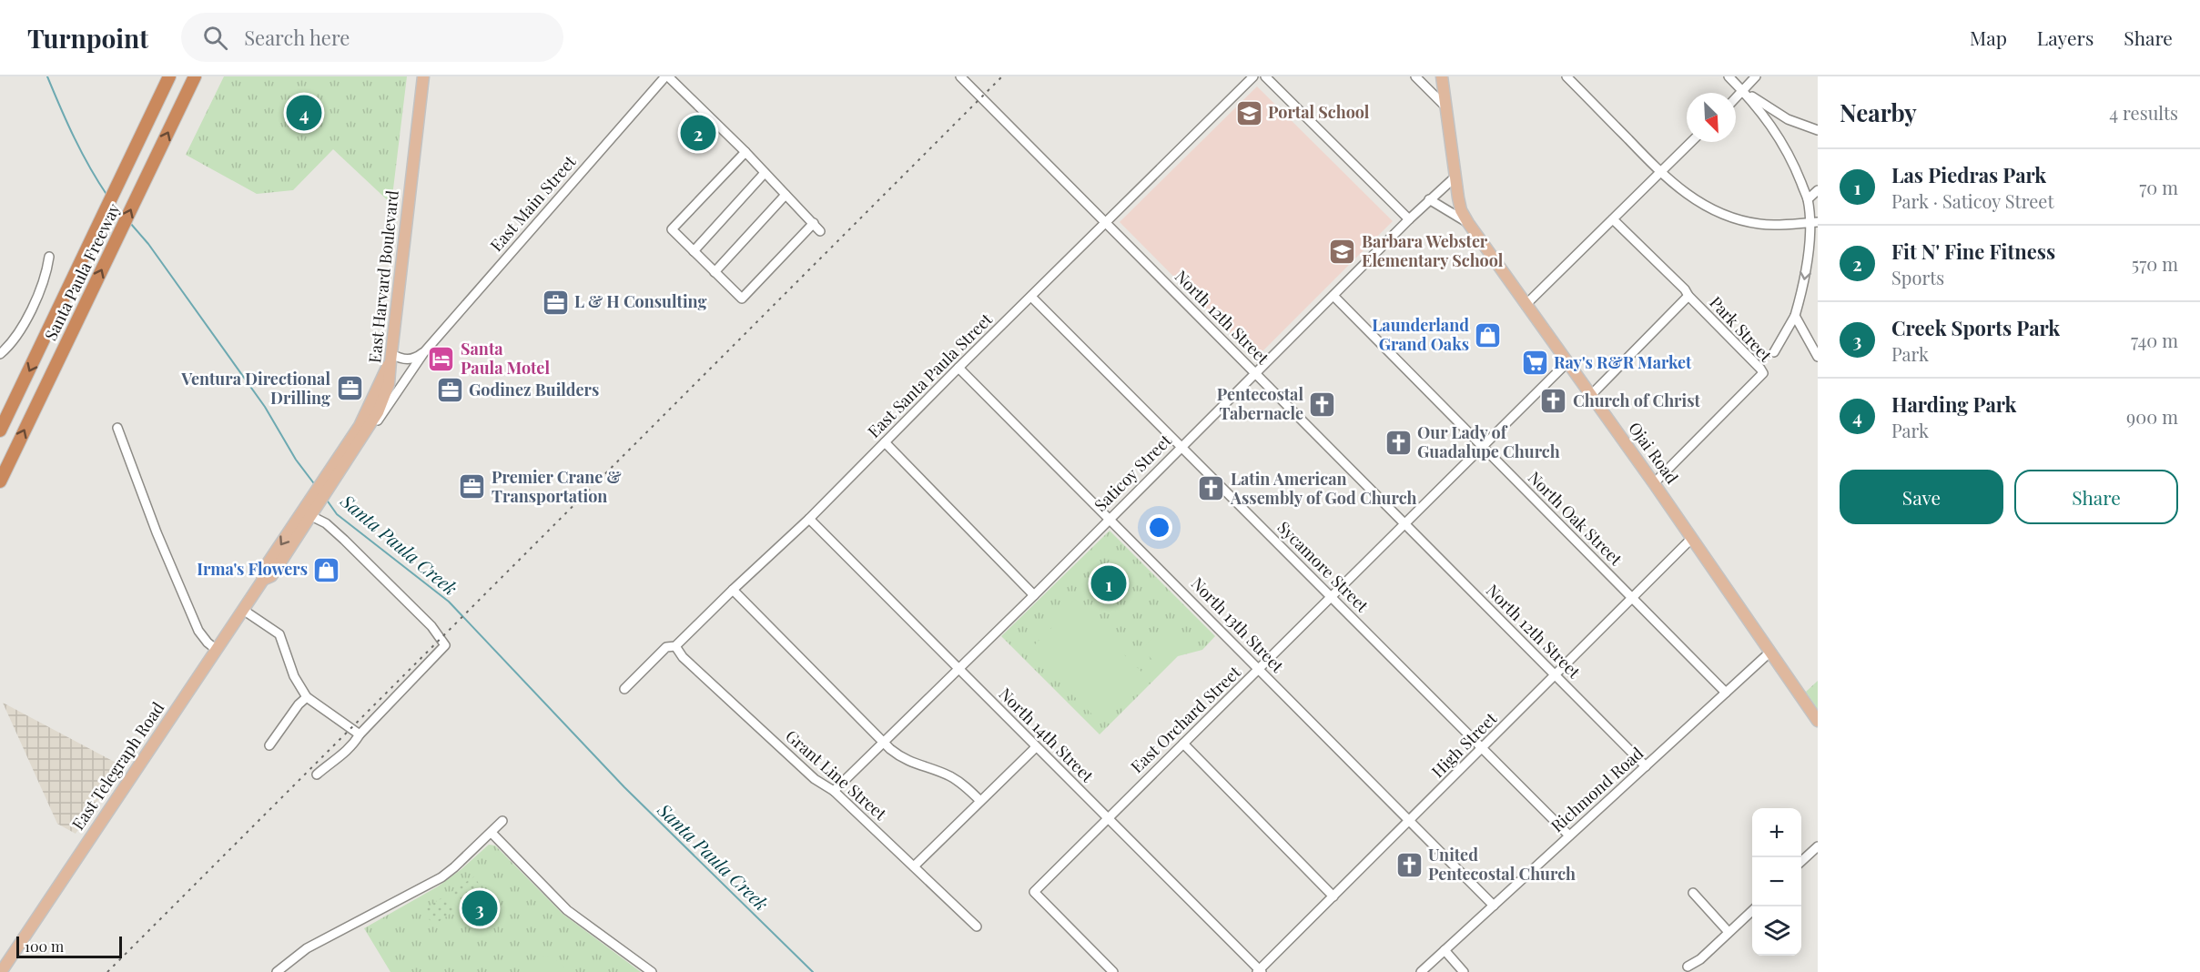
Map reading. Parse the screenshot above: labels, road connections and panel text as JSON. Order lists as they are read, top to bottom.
{
  "streets": {
    "highway": ["Santa Paula Freeway"],
    "main road": ["East Harvard Boulevard", "Ojai Road", "East Telegraph Road"],
    "street": [
      "East Main Street",
      "North 12th Street",
      "Park Street",
      "East Santa Paula Street",
      "Saticoy Street",
      "North Oak Street",
      "Sycamore Street",
      "North 13th Street",
      "East Orchard Street",
      "North 14th Street",
      "High Street",
      "Grant Line Street",
      "Richmond Road"
    ]
  },
  "crossings": [
    ["East Main Street", "East Telegraph Road"],
    ["East Harvard Boulevard", "East Telegraph Road"],
    ["North 12th Street", "East Santa Paula Street"],
    ["North 12th Street", "Saticoy Street"],
    ["North 12th Street", "East Orchard Street"],
    ["North 12th Street", "High Street"],
    ["North 12th Street", "Richmond Road"],
    ["Park Street", "Ojai Road"],
    ["East Santa Paula Street", "Sycamore Street"],
    ["East Santa Paula Street", "North 13th Street"],
    ["East Santa Paula Street", "North 14th Street"],
    ["East Santa Paula Street", "Grant Line Street"],
    ["Ojai Road", "Saticoy Street"],
    ["Ojai Road", "East Orchard Street"],
    ["Ojai Road", "High Street"],
    ["Ojai Road", "Richmond Road"],
    ["Saticoy Street", "North Oak Street"],
    ["Saticoy Street", "Sycamore Street"],
    ["Saticoy Street", "North 13th Street"],
    ["Saticoy Street", "North 14th Street"],
    ["Saticoy Street", "Grant Line Street"],
    ["North Oak Street", "East Orchard Street"],
    ["North Oak Street", "High Street"],
    ["North Oak Street", "Richmond Road"],
    ["Sycamore Street", "East Orchard Street"],
    ["Sycamore Street", "High Street"],
    ["Sycamore Street", "Richmond Road"],
    ["North 13th Street", "East Orchard Street"],
    ["North 13th Street", "High Street"],
    ["North 13th Street", "Richmond Road"],
    ["East Orchard Street", "North 14th Street"],
    ["North 14th Street", "High Street"]
  ],
  "water": ["Santa Paula Creek"],
  "places": {
    "school or university": ["Portal School", "Barbara Webster Elementary School"],
    "office": [
      "L & H Consulting",
      "Ventura Directional Drilling",
      "Godinez Builders",
      "Premier Crane & Transportation"
    ],
    "shop": ["Launderland Grand Oaks", "Irma's Flowers"],
    "hotel": ["Santa Paula Motel"],
    "supermarket": ["Ray's R&R Market"],
    "church": [
      "Church of Christ",
      "Pentecostal Tabernacle",
      "Our Lady of Guadalupe Church",
      "Latin American Assembly of God Church",
      "United Pentecostal Church"
    ]
  },
  "scale_bar": "100 m",
  "north": "bottom right",
  "page": {
    "header": "Turnpoint",
    "search": "Search here",
    "nav": ["Map", "Layers", "Share"],
    "heading": ["Nearby", "4 results"],
    "pins": [
      "4",
      "2",
      "1",
      "3"
    ],
    "list": [
      {
        "mark": "1",
        "name": "Las Piedras Park",
        "note": "Park · Saticoy Street",
        "value": "70 m"
      },
      {
        "mark": "2",
        "name": "Fit N' Fine Fitness",
        "note": "Sports",
        "value": "570 m"
      },
      {
        "mark": "3",
        "name": "Creek Sports Park",
        "note": "Park",
        "value": "740 m"
      },
      {
        "mark": "4",
        "name": "Harding Park",
        "note": "Park",
        "value": "900 m"
      }
    ],
    "buttons": ["Save", "Share"],
    "map_buttons": ["+", "−"],
    "scale": "100 m"
  }
}
